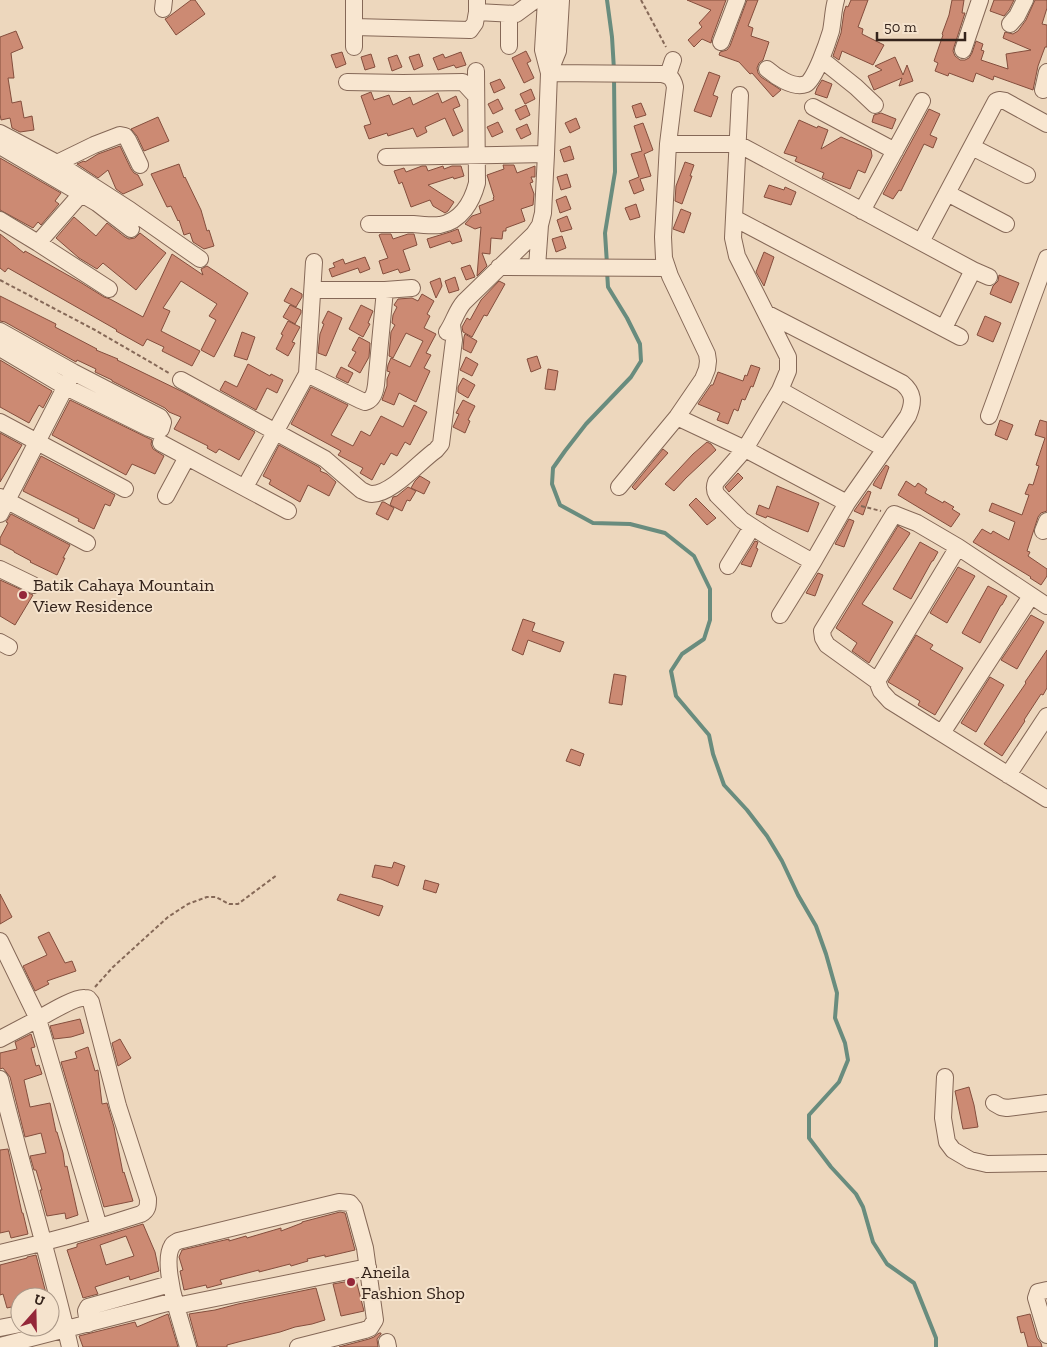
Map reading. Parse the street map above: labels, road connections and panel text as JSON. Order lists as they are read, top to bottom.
{
  "places": ["Batik Cahaya Mountain View Residence", "Aneila Fashion Shop"],
  "scale_bar": "50 m",
  "north": "top"
}
